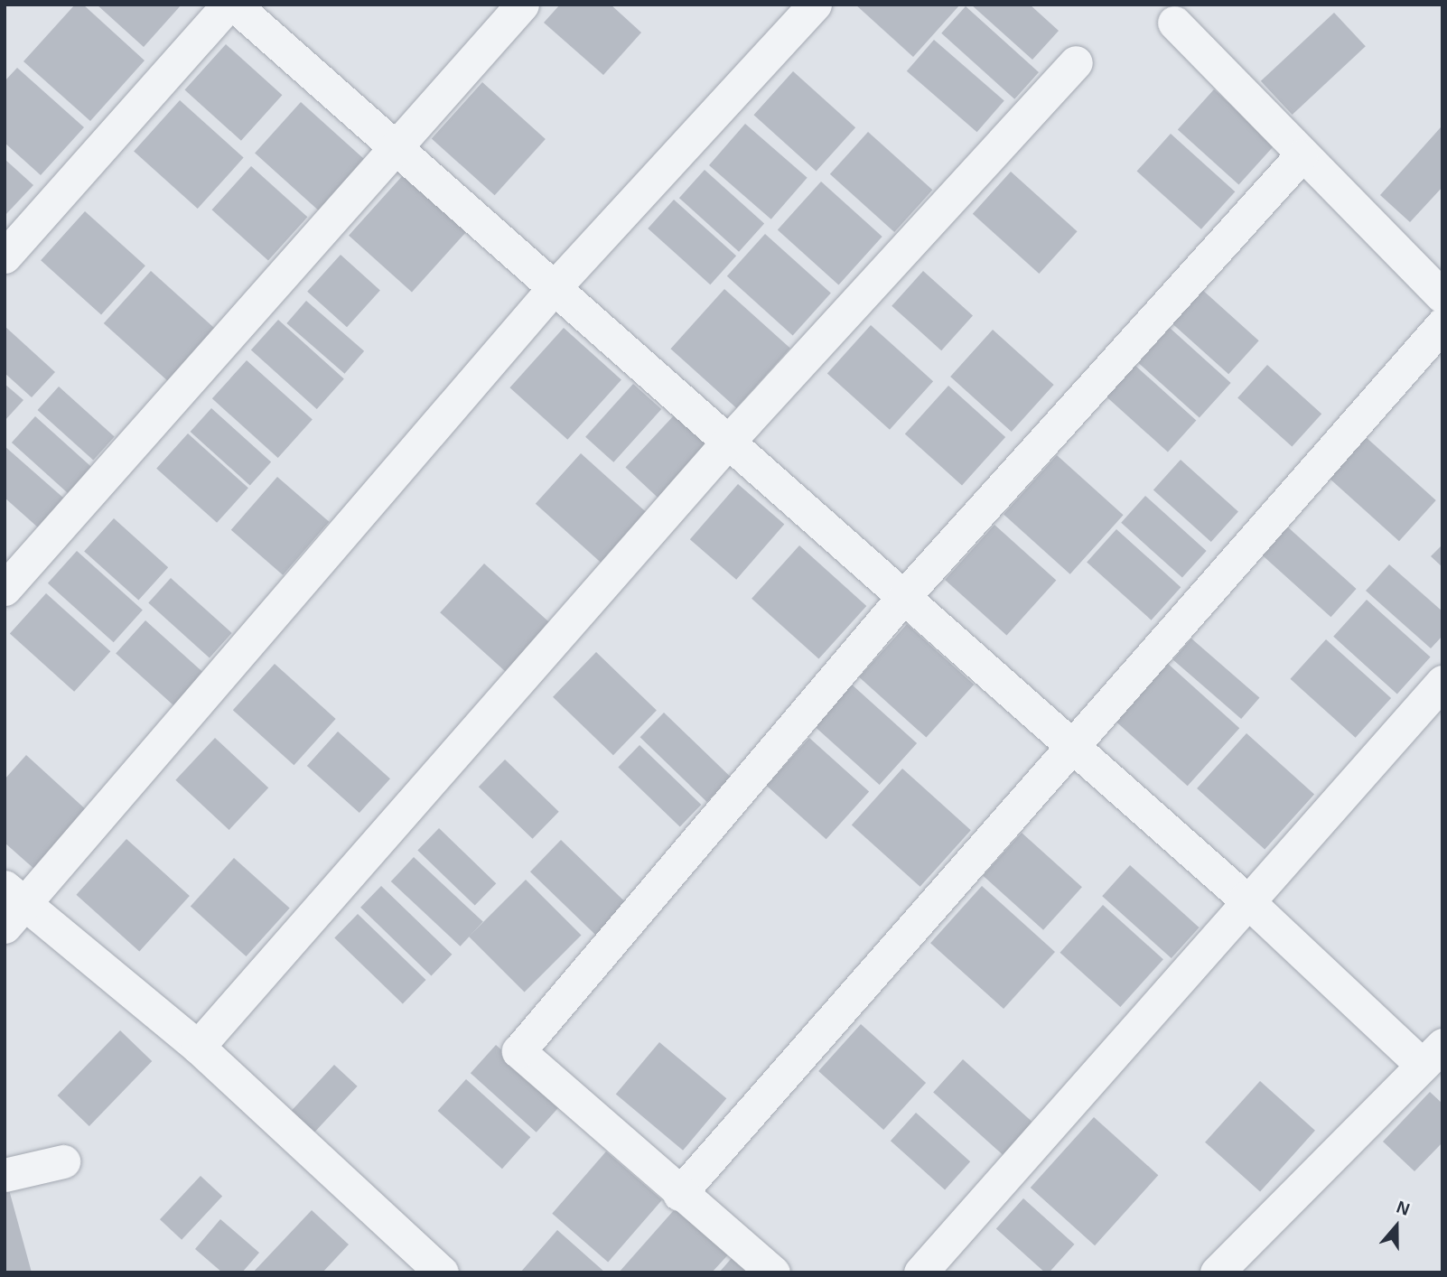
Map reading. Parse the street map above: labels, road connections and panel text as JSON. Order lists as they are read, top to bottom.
{
  "north": "top"
}
